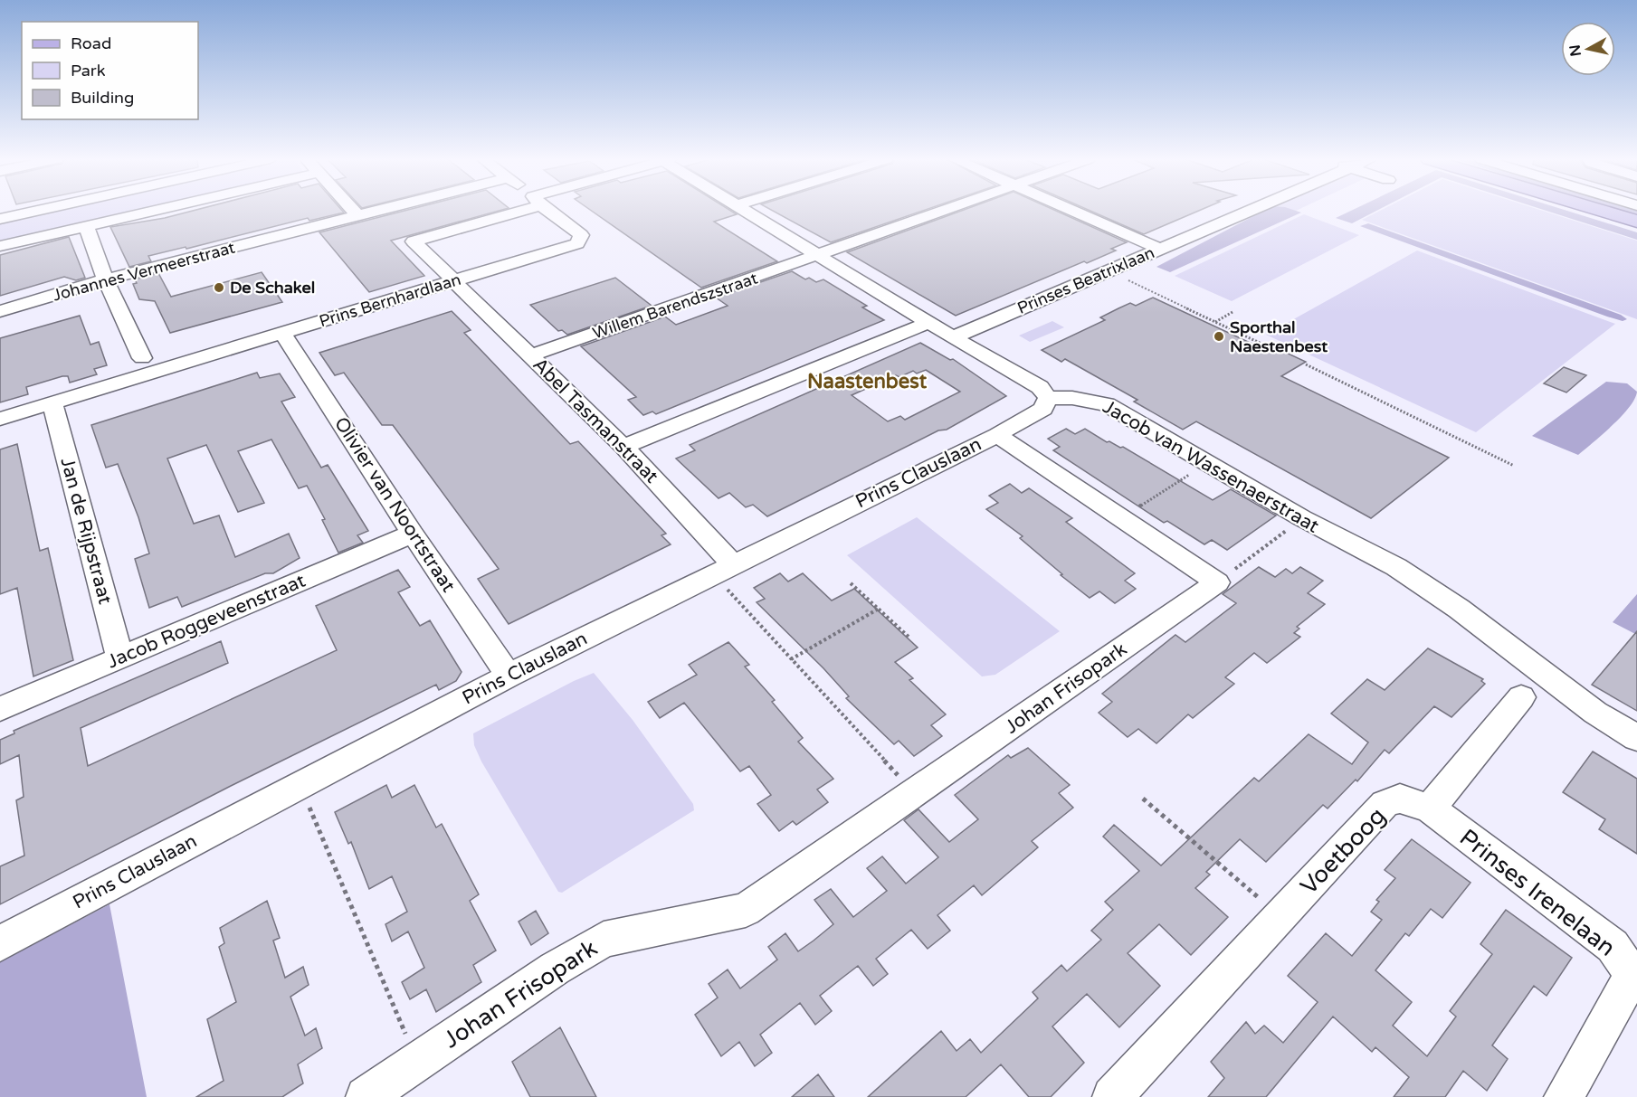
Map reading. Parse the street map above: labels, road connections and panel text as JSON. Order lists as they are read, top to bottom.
{
  "streets": {
    "street": [
      "Johannes Vermeerstraat",
      "Prinses Beatrixlaan",
      "Prins Bernhardlaan",
      "Willem Barendszstraat",
      "Abel Tasmanstraat",
      "Jacob van Wassenaerstraat",
      "Prins Clauslaan",
      "Olivier van Noortstraat",
      "Jan de Rijpstraat",
      "Jacob Roggeveenstraat",
      "Johan Frisopark",
      "Voetboog",
      "Prinses Irenelaan"
    ]
  },
  "crossings": [
    ["Prins Bernhardlaan", "Abel Tasmanstraat"],
    ["Prins Bernhardlaan", "Olivier van Noortstraat"],
    ["Prins Bernhardlaan", "Jan de Rijpstraat"],
    ["Willem Barendszstraat", "Abel Tasmanstraat"],
    ["Abel Tasmanstraat", "Prins Clauslaan"],
    ["Jacob van Wassenaerstraat", "Prins Clauslaan"],
    ["Prins Clauslaan", "Olivier van Noortstraat"],
    ["Olivier van Noortstraat", "Jacob Roggeveenstraat"],
    ["Jan de Rijpstraat", "Jacob Roggeveenstraat"],
    ["Voetboog", "Prinses Irenelaan"]
  ],
  "districts": ["Naastenbest"],
  "places": ["De Schakel", "Sporthal Naestenbest"],
  "legend": ["Road", "Park", "Building"],
  "north": "left"
}
